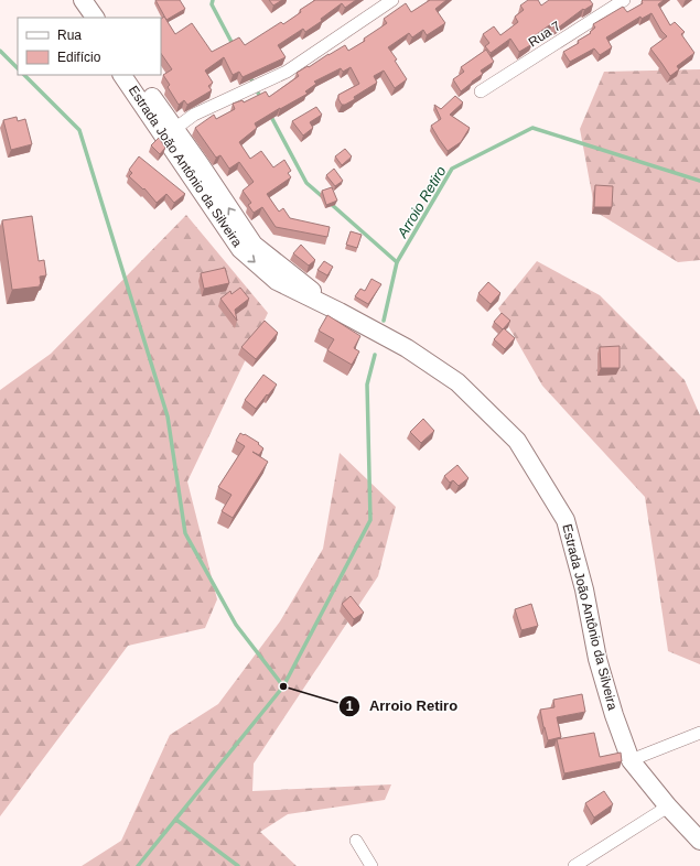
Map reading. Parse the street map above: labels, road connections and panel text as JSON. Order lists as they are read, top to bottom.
{
  "streets": {
    "main road": ["Estrada João Antônio da Silveira"],
    "street": ["Rua 7"]
  },
  "water": ["Arroio Retiro"],
  "places": ["Arroio Retiro"],
  "legend": ["Rua", "Edifício"]
}
